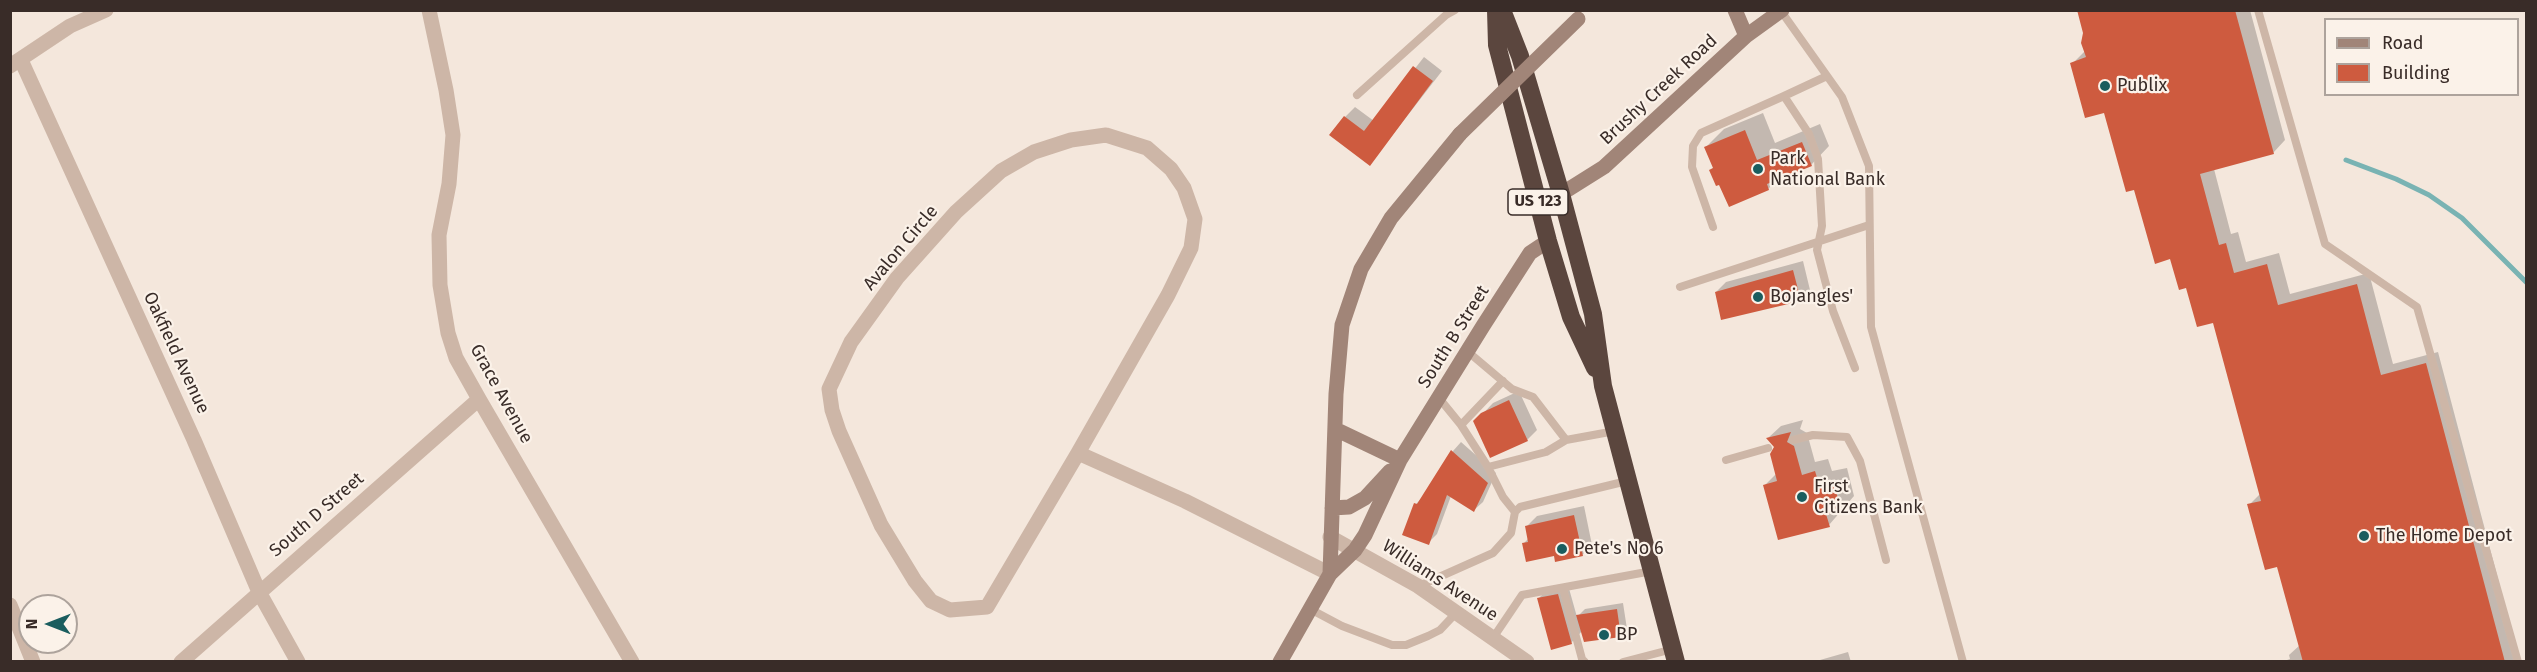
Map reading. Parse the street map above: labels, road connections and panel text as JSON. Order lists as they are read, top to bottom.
{
  "streets": {
    "highway": ["US 123"],
    "street": [
      "Brushy Creek Road",
      "Avalon Circle",
      "South B Street",
      "Oakfield Avenue",
      "Grace Avenue",
      "South D Street",
      "Williams Avenue"
    ]
  },
  "crossings": [
    ["Brushy Creek Road", "US 123"],
    ["US 123", "South B Street"],
    ["South B Street", "Williams Avenue"],
    ["Oakfield Avenue", "South D Street"],
    ["Grace Avenue", "South D Street"]
  ],
  "places": [
    "Publix",
    "Park National Bank",
    "Bojangles'",
    "First Citizens Bank",
    "The Home Depot",
    "Pete's No 6",
    "BP"
  ],
  "legend": ["Road", "Building"],
  "north": "left"
}
